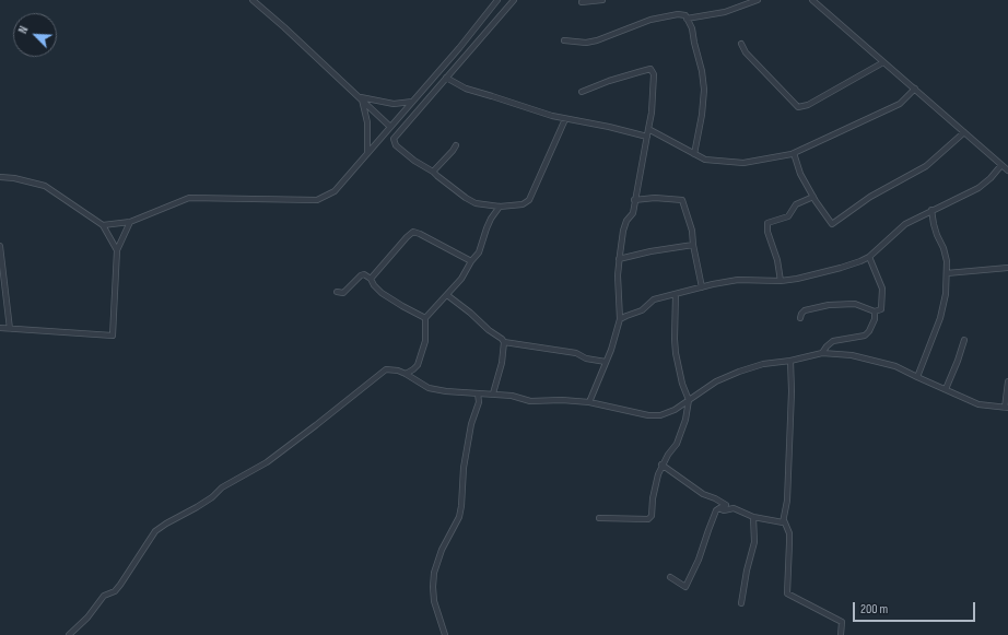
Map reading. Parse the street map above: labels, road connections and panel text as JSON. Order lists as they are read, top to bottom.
{
  "scale_bar": "200 m",
  "north": "top left"
}
